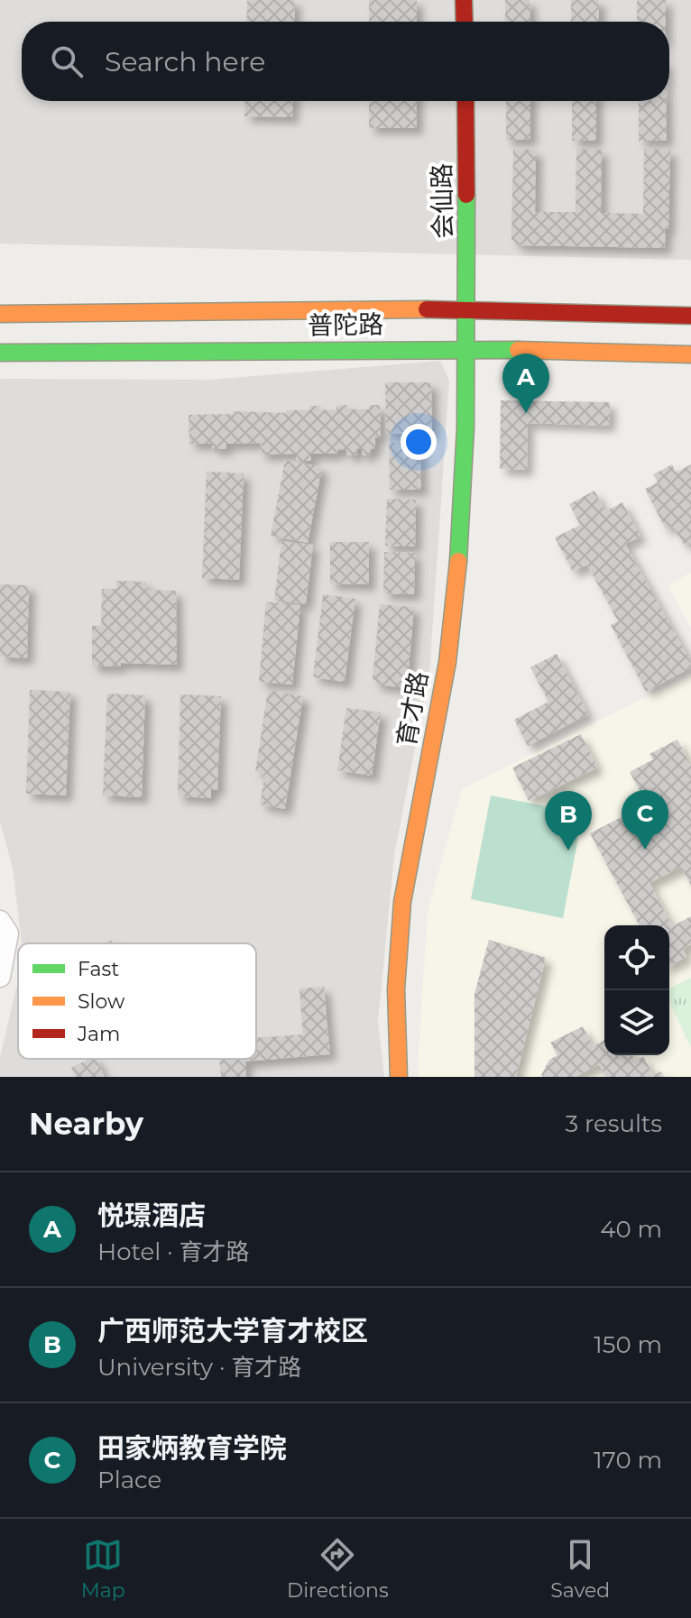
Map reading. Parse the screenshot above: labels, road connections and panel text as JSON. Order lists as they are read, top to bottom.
{
  "streets": {
    "main road": ["会仙路", "普陀路", "育才路"]
  },
  "crossings": [
    ["会仙路", "普陀路"],
    ["会仙路", "育才路"],
    ["普陀路", "育才路"]
  ],
  "legend": ["Fast", "Slow", "Jam"],
  "page": {
    "search": "Search here",
    "pins": ["A", "C", "B"],
    "heading": ["Nearby", "3 results"],
    "list": [
      {
        "mark": "A",
        "name": "悦璟酒店",
        "note": "Hotel · 育才路",
        "value": "40 m"
      },
      {
        "mark": "B",
        "name": "广西师范大学育才校区",
        "note": "University · 育才路",
        "value": "150 m"
      },
      {
        "mark": "C",
        "name": "田家炳教育学院",
        "note": "Place",
        "value": "170 m"
      }
    ],
    "nav": ["Map", "Directions", "Saved"]
  }
}
